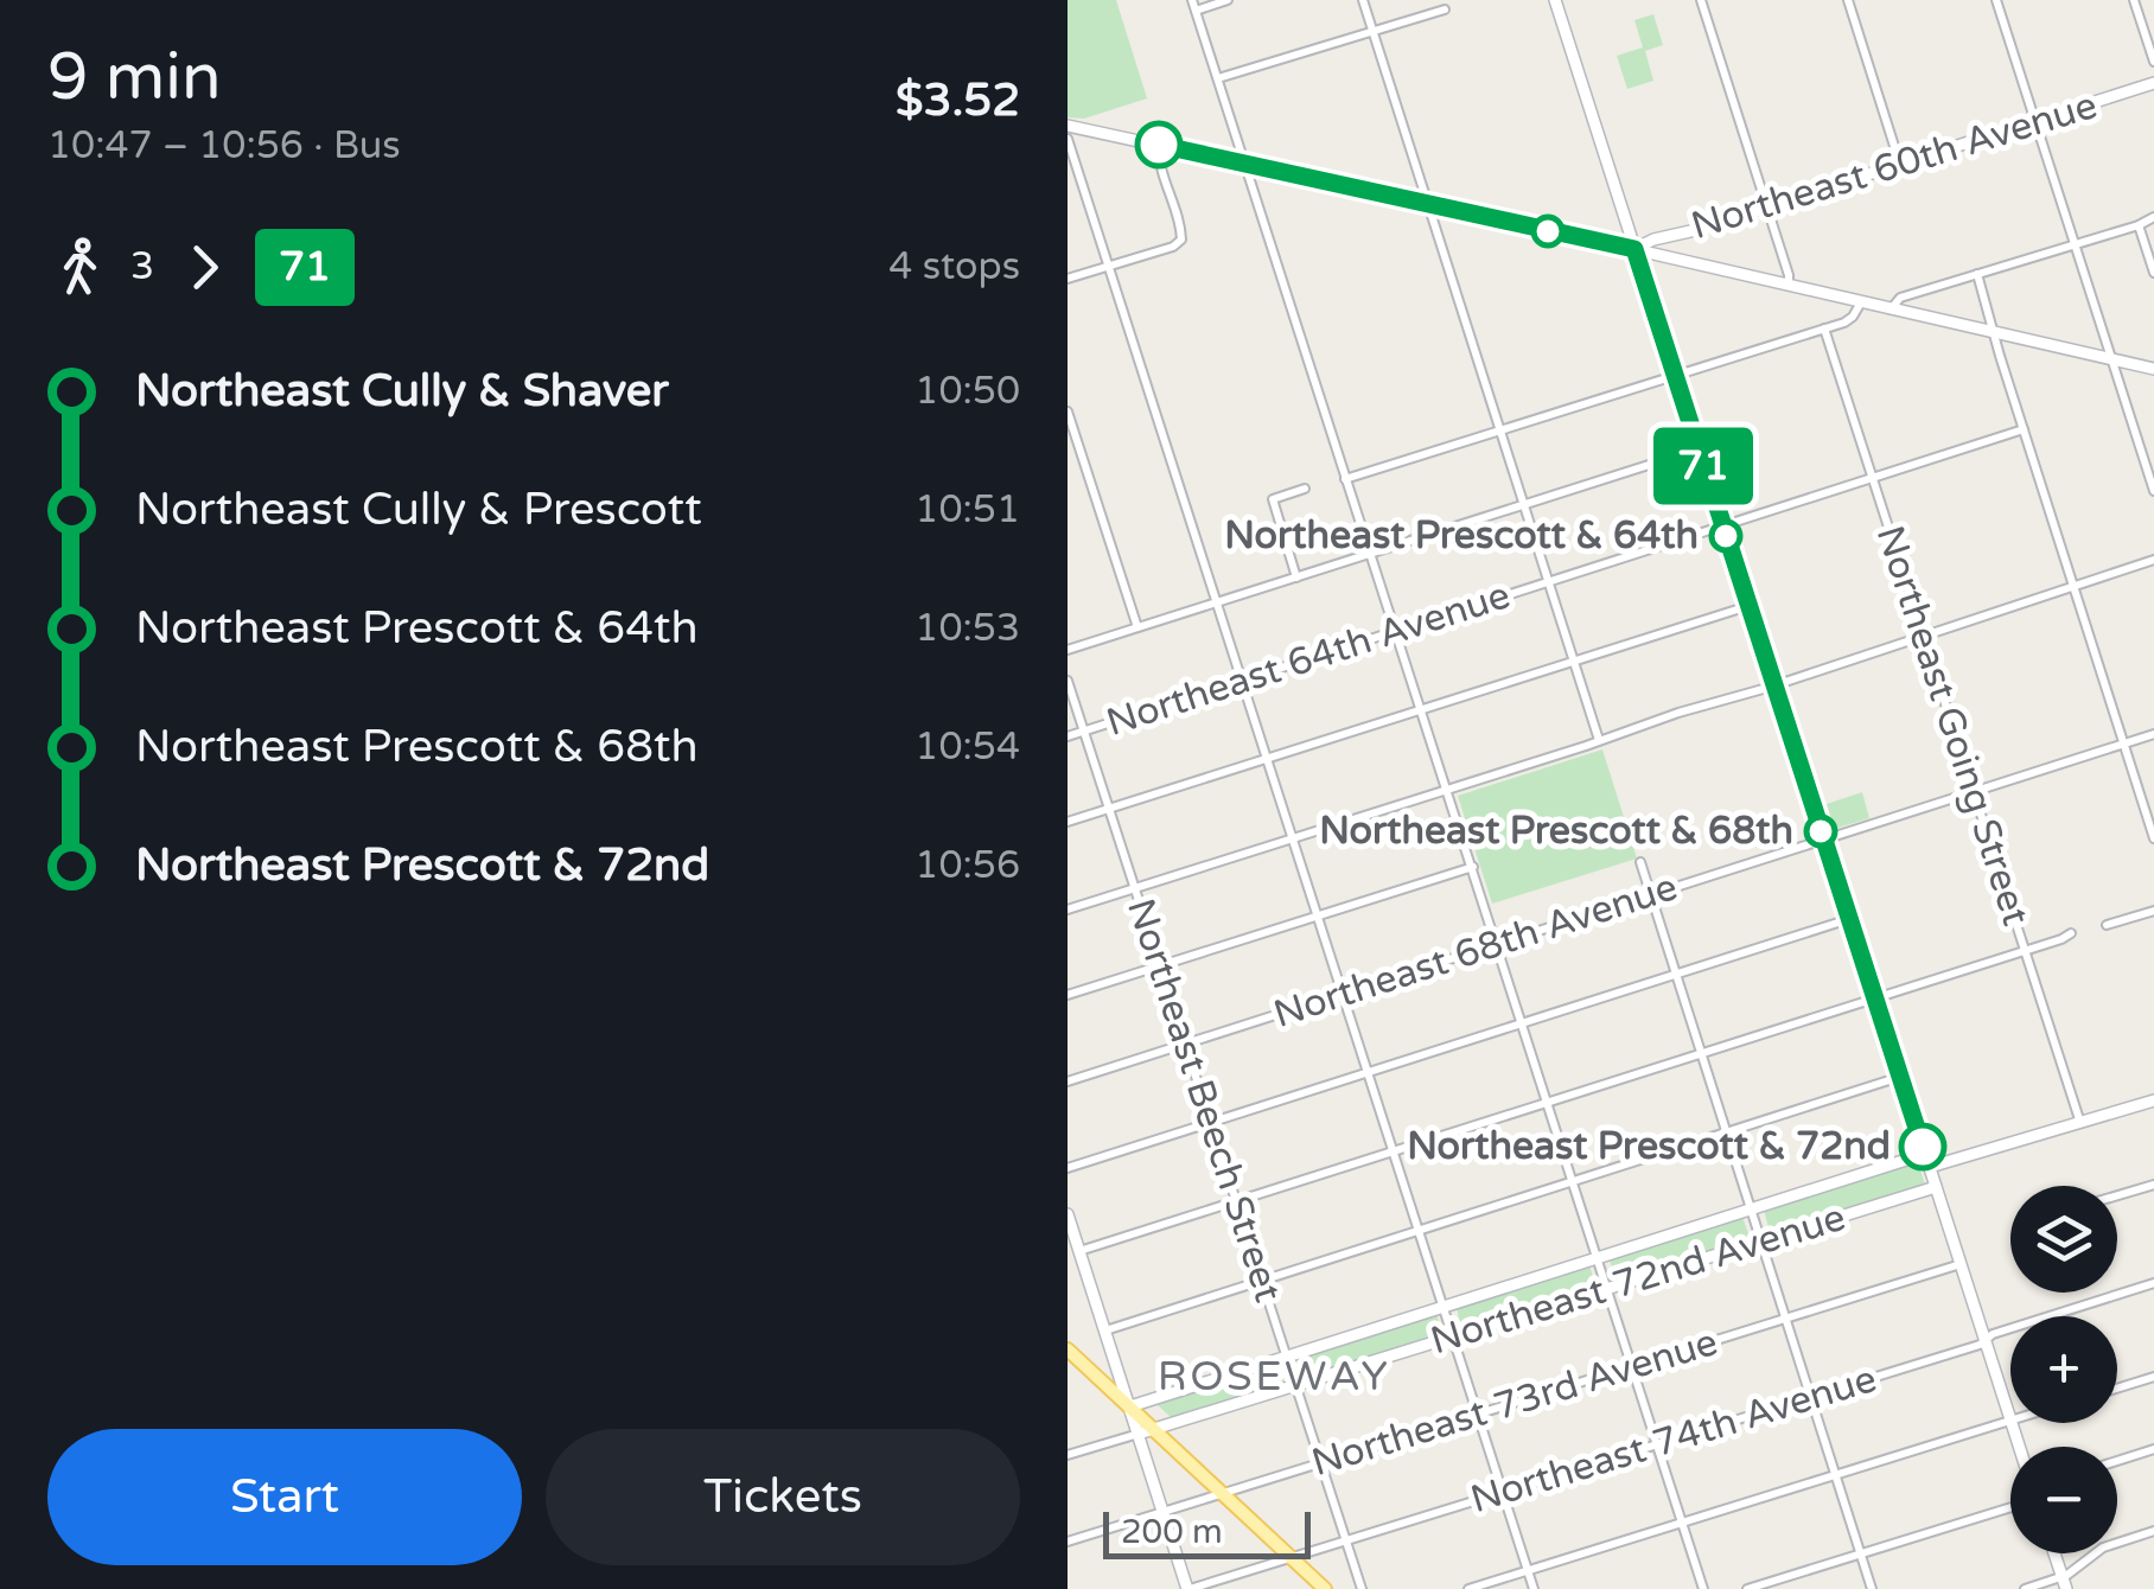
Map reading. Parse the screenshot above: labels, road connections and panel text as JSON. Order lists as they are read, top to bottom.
{
  "streets": {
    "street": [
      "Northeast 60th Avenue",
      "Northeast 64th Avenue",
      "Northeast Going Street",
      "Northeast 68th Avenue",
      "Northeast Beech Street",
      "Northeast 72nd Avenue",
      "Northeast 73rd Avenue",
      "Northeast 74th Avenue"
    ]
  },
  "crossings": [
    ["Northeast 64th Avenue", "Northeast Going Street"],
    ["Northeast 64th Avenue", "Northeast Beech Street"],
    ["Northeast Going Street", "Northeast 68th Avenue"],
    ["Northeast 68th Avenue", "Northeast Beech Street"],
    ["Northeast Beech Street", "Northeast 72nd Avenue"],
    ["Northeast Beech Street", "Northeast 73rd Avenue"],
    ["Northeast Beech Street", "Northeast 74th Avenue"]
  ],
  "districts": ["ROSEWAY"],
  "places": ["Northeast Prescott & 64th", "Northeast Prescott & 68th", "Northeast Prescott & 72nd"],
  "lines": ["bus line 71"],
  "scale_bar": "200 m",
  "page": {
    "heading": ["9 min", "10:47 – 10:56 · Bus", "$3.52"],
    "on_map": "71",
    "legs": ["3", "71", "4 stops"],
    "list": [
      {
        "name": "Northeast Cully & Shaver",
        "value": "10:50"
      },
      {
        "name": "Northeast Cully & Prescott",
        "value": "10:51"
      },
      {
        "name": "Northeast Prescott & 64th",
        "value": "10:53"
      },
      {
        "name": "Northeast Prescott & 68th",
        "value": "10:54"
      },
      {
        "name": "Northeast Prescott & 72nd",
        "value": "10:56"
      }
    ],
    "map_buttons": ["+", "−"],
    "buttons": ["Start", "Tickets"],
    "scale": "200 m"
  }
}
